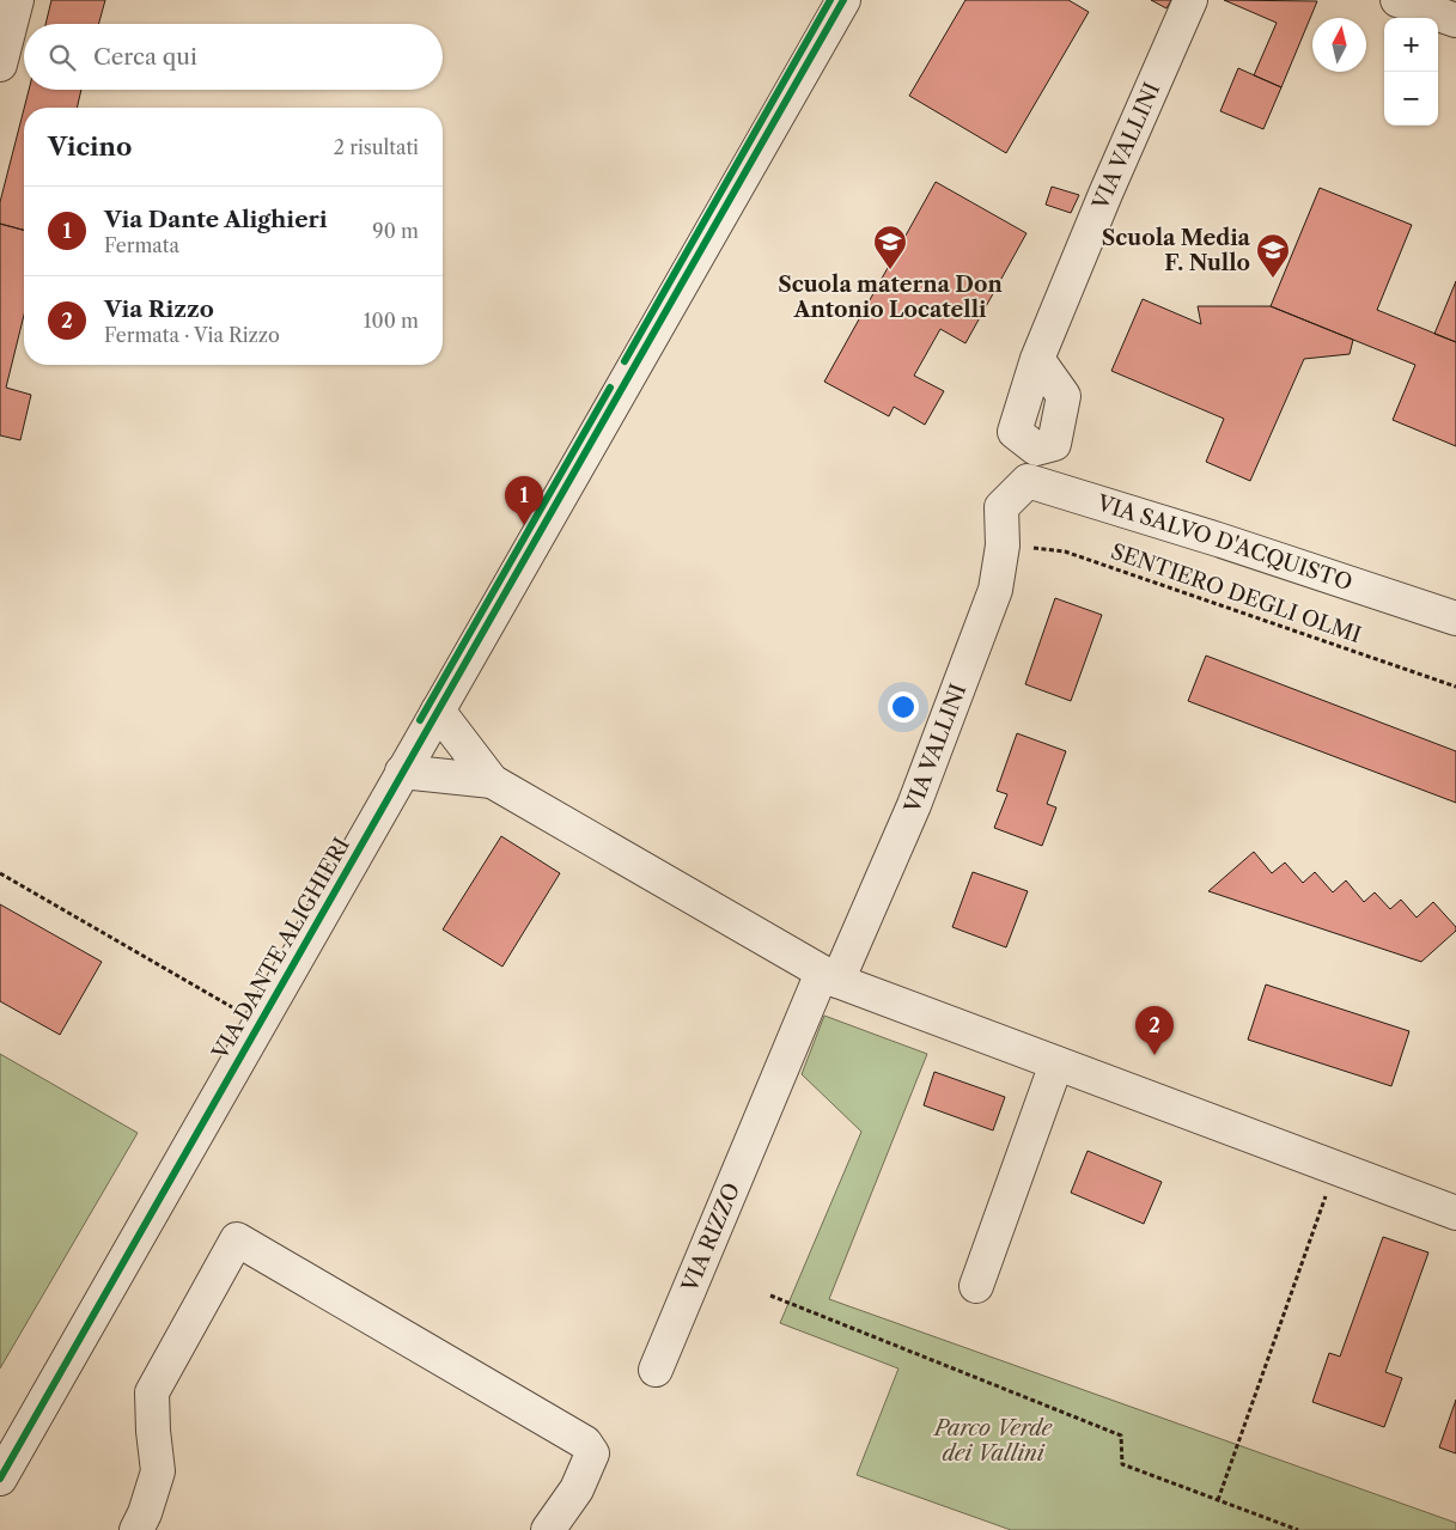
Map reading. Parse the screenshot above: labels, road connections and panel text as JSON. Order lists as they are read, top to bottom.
{
  "streets": {
    "street": [
      "VIA VALLINI",
      "VIA SALVO D'ACQUISTO",
      "VIA DANTE ALIGHIERI",
      "VIA RIZZO"
    ],
    "path": ["SENTIERO DEGLI OLMI"]
  },
  "crossings": [
    ["VIA VALLINI", "VIA SALVO D'ACQUISTO"],
    ["VIA VALLINI", "SENTIERO DEGLI OLMI"],
    ["VIA VALLINI", "VIA RIZZO"]
  ],
  "parks": ["Parco Verde dei Vallini"],
  "places": {
    "school or university": ["Scuola materna Don Antonio Locatelli", "Scuola Media F. Nullo"]
  },
  "north": "top",
  "page": {
    "map_buttons": ["+", "−"],
    "search": "Cerca qui",
    "heading": ["Vicino", "2 risultati"],
    "list": [
      {
        "mark": "1",
        "name": "Via Dante Alighieri",
        "note": "Fermata",
        "value": "90 m"
      },
      {
        "mark": "2",
        "name": "Via Rizzo",
        "note": "Fermata · Via Rizzo",
        "value": "100 m"
      }
    ],
    "pins": ["1", "2"]
  }
}
